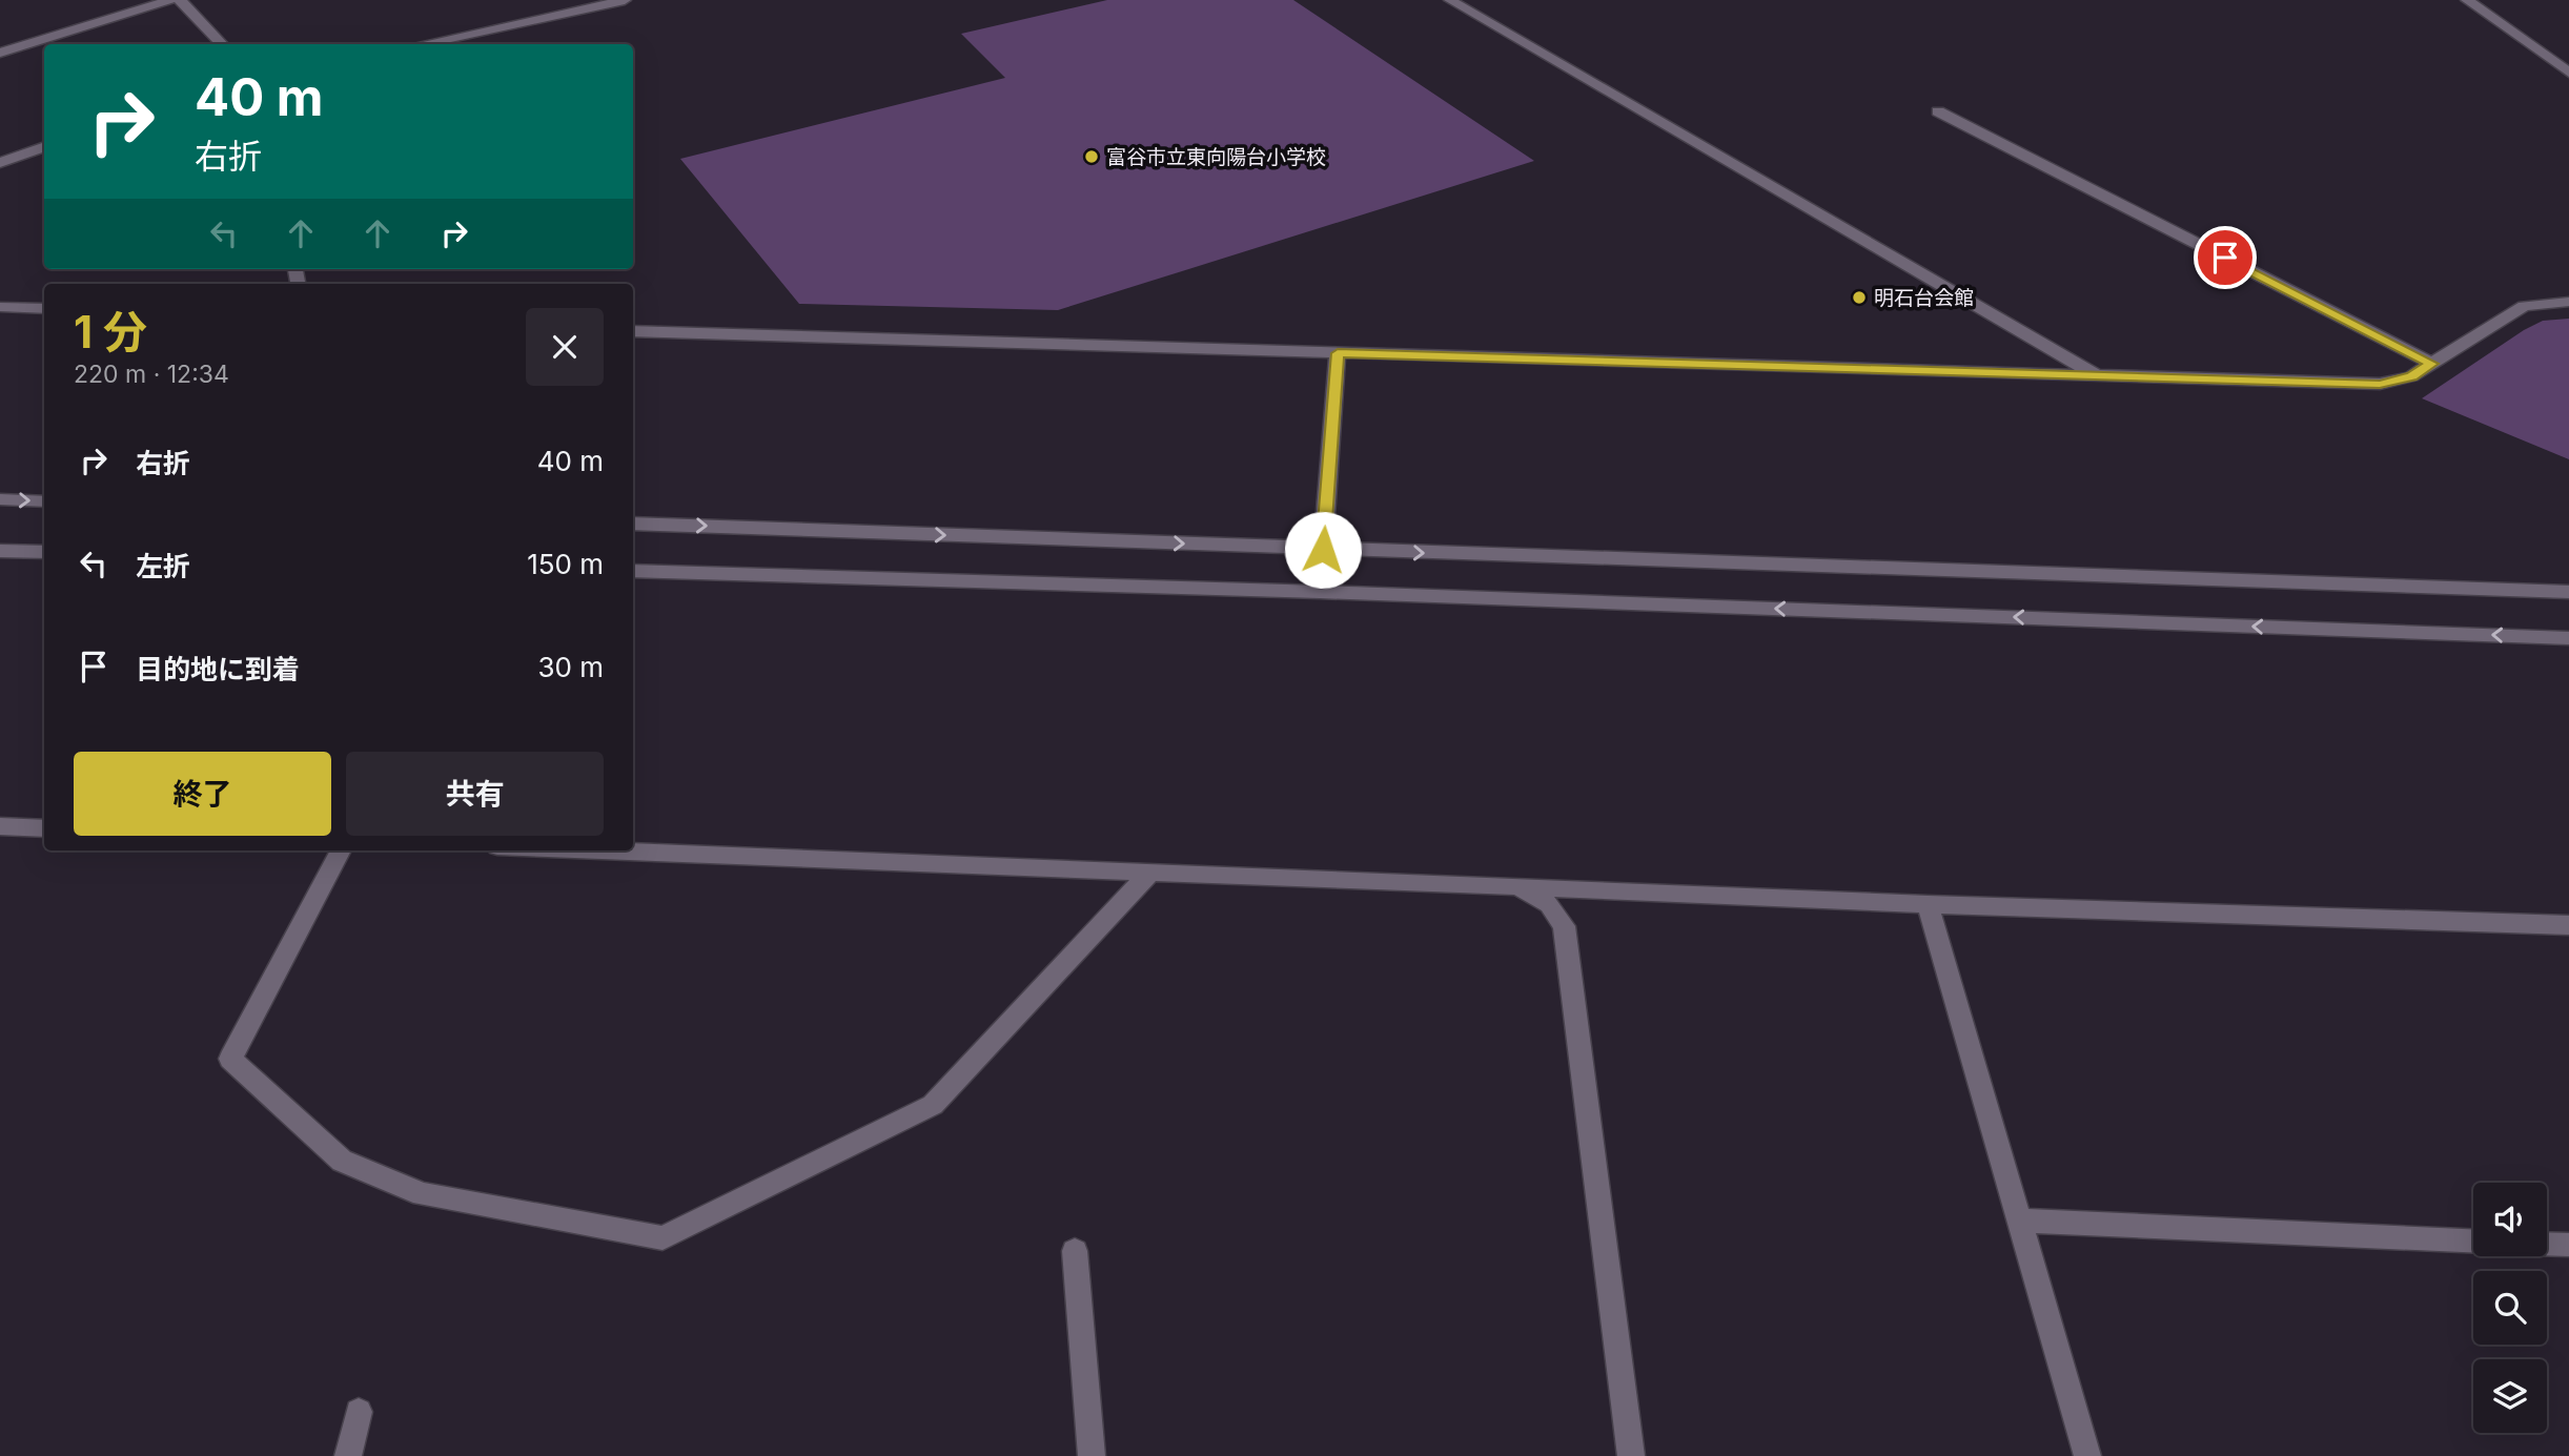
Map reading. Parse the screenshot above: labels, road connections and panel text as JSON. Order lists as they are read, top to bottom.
{
  "places": ["富谷市立東向陽台小学校", "明石台会館"],
  "page": {
    "turn": ["40 m", "右折"],
    "heading": ["1 分", "220 m · 12:34"],
    "list": [
      {
        "name": "右折",
        "value": "40 m"
      },
      {
        "name": "左折",
        "value": "150 m"
      },
      {
        "name": "目的地に到着",
        "value": "30 m"
      }
    ],
    "buttons": ["終了", "共有"]
  }
}
